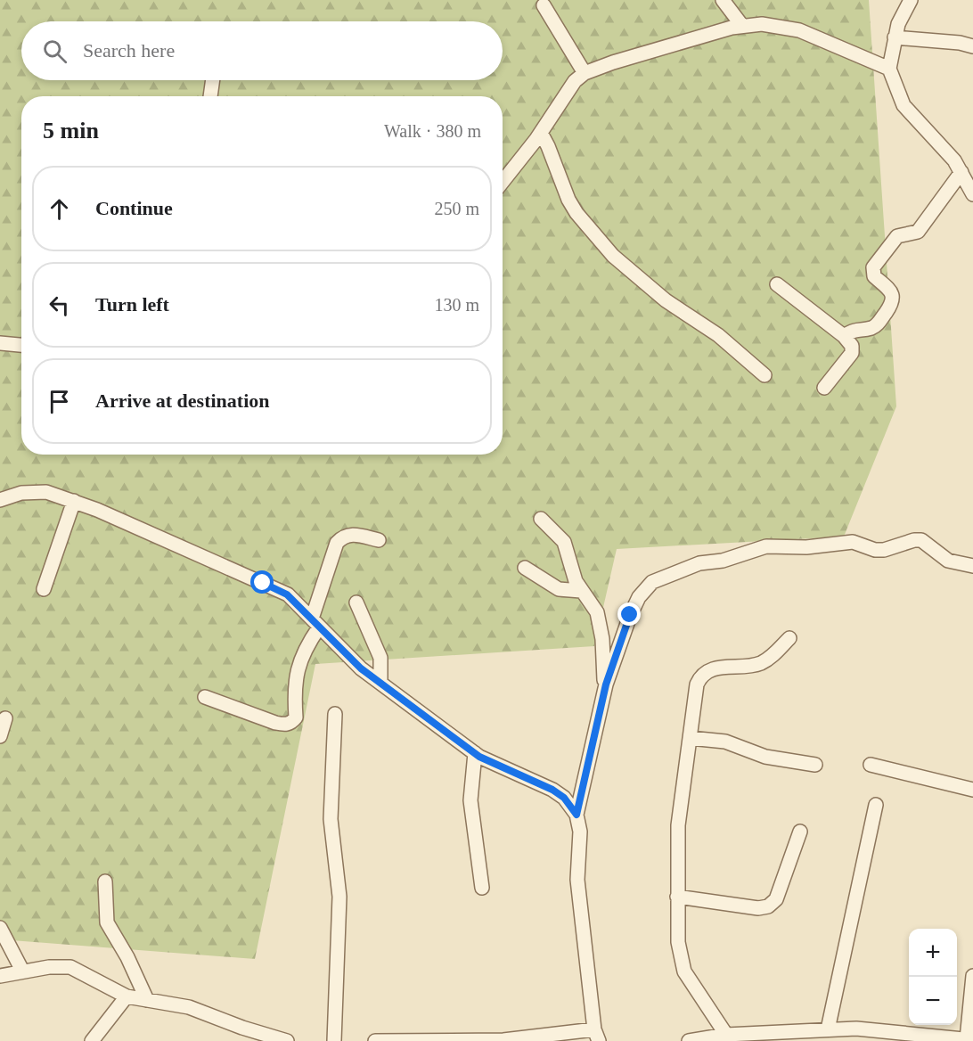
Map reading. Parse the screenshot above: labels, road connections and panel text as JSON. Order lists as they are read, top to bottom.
{
  "page": {
    "search": "Search here",
    "heading": ["5 min", "Walk · 380 m"],
    "list": [
      ["Continue", "250 m"],
      ["Turn left", "130 m"],
      "Arrive at destination"
    ],
    "map_buttons": ["+", "−"]
  }
}
